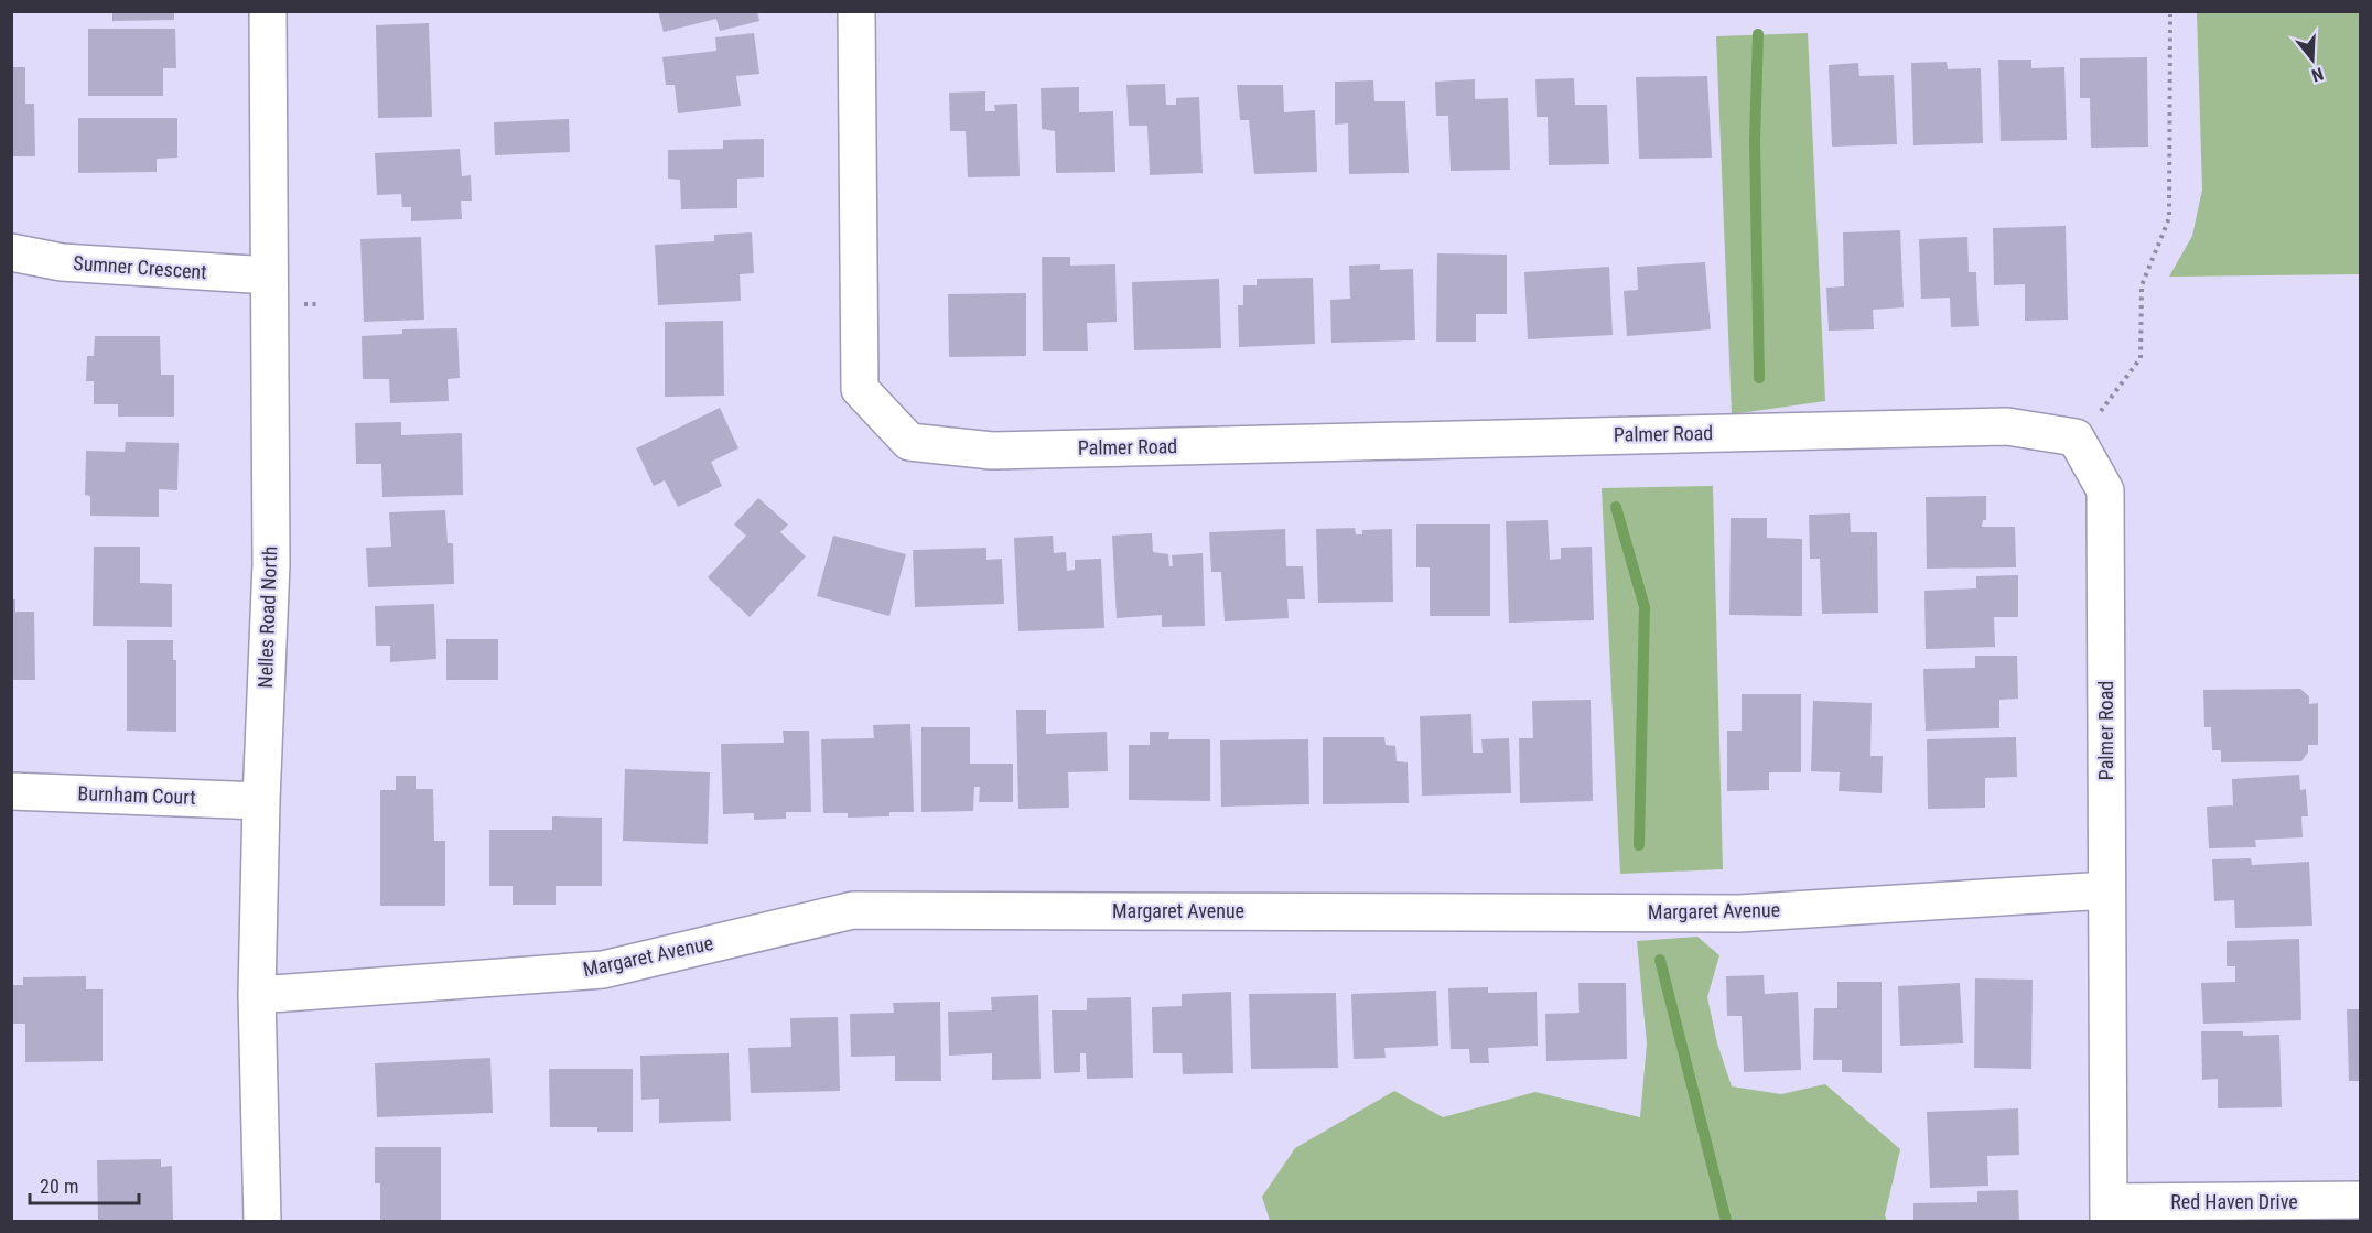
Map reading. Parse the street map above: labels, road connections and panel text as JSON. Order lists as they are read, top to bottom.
{
  "streets": {
    "street": [
      "Sumner Crescent",
      "Palmer Road",
      "Nelles Road North",
      "Burnham Court",
      "Margaret Avenue",
      "Red Haven Drive"
    ]
  },
  "crossings": [
    ["Sumner Crescent", "Nelles Road North"],
    ["Palmer Road", "Margaret Avenue"],
    ["Palmer Road", "Red Haven Drive"],
    ["Nelles Road North", "Burnham Court"],
    ["Nelles Road North", "Margaret Avenue"]
  ],
  "scale_bar": "20 m",
  "north": "bottom"
}
